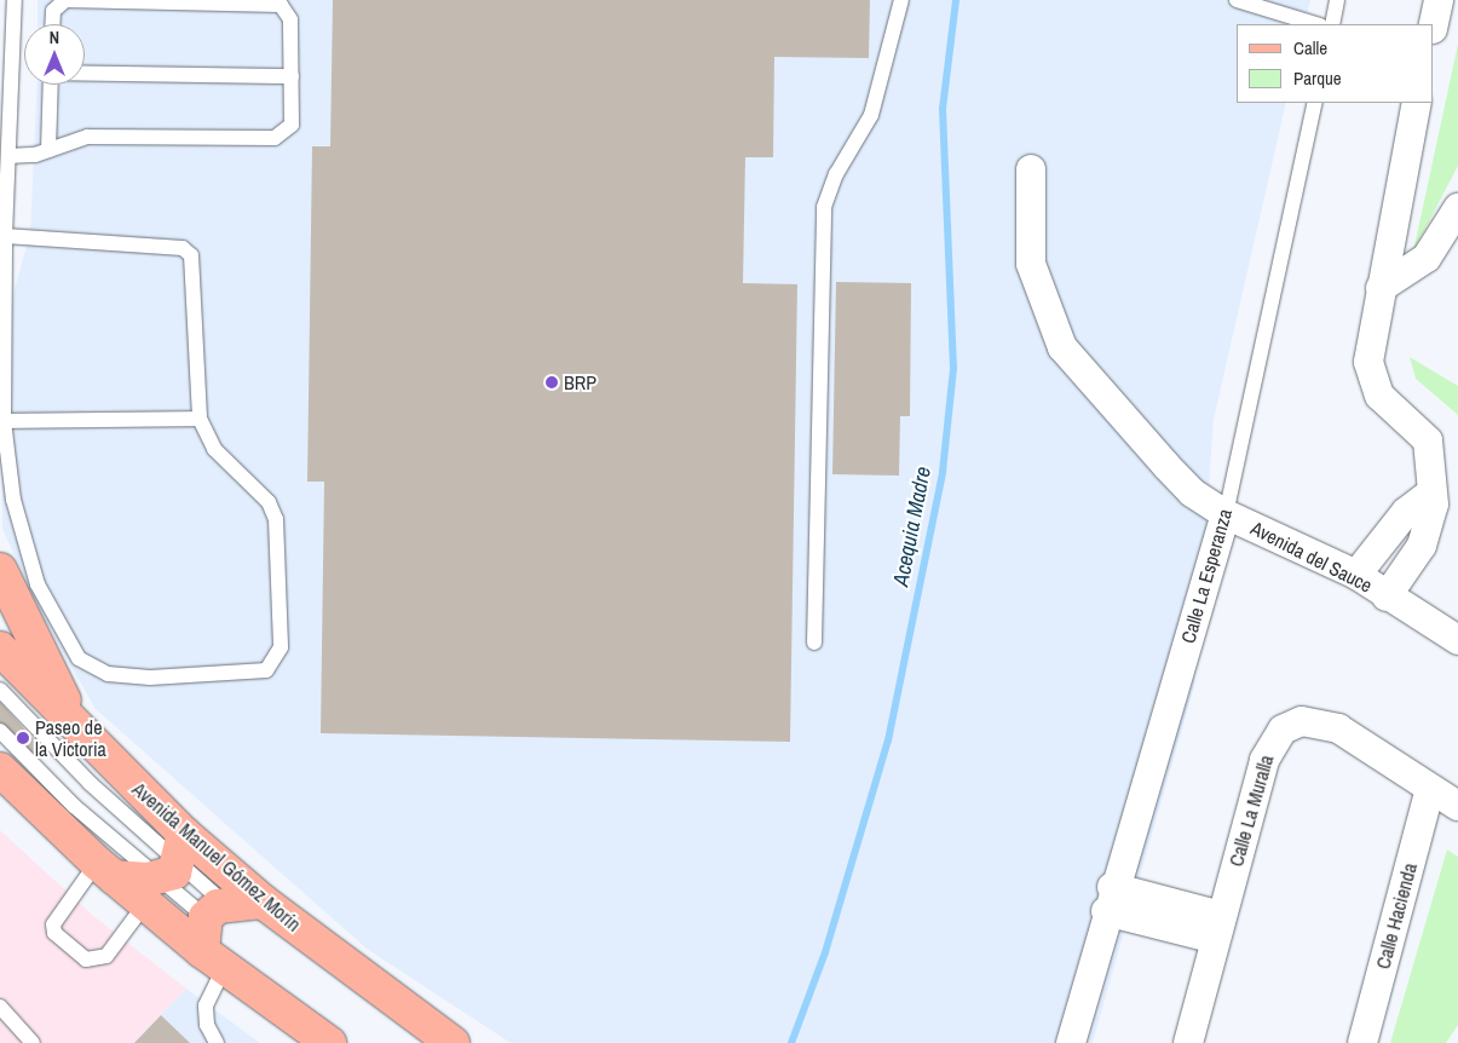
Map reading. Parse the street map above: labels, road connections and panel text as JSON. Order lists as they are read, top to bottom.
{
  "streets": {
    "main road": ["Avenida Manuel Gómez Morín"],
    "street": [
      "Avenida del Sauce",
      "Calle La Esperanza",
      "Calle La Muralla",
      "Calle Hacienda"
    ]
  },
  "crossings": [
    ["Avenida del Sauce", "Calle La Esperanza"],
    ["Calle La Muralla", "Calle Hacienda"]
  ],
  "water": ["Acequia Madre"],
  "places": ["BRP", "Paseo de la Victoria"],
  "legend": ["Calle", "Parque"],
  "north": "top"
}
